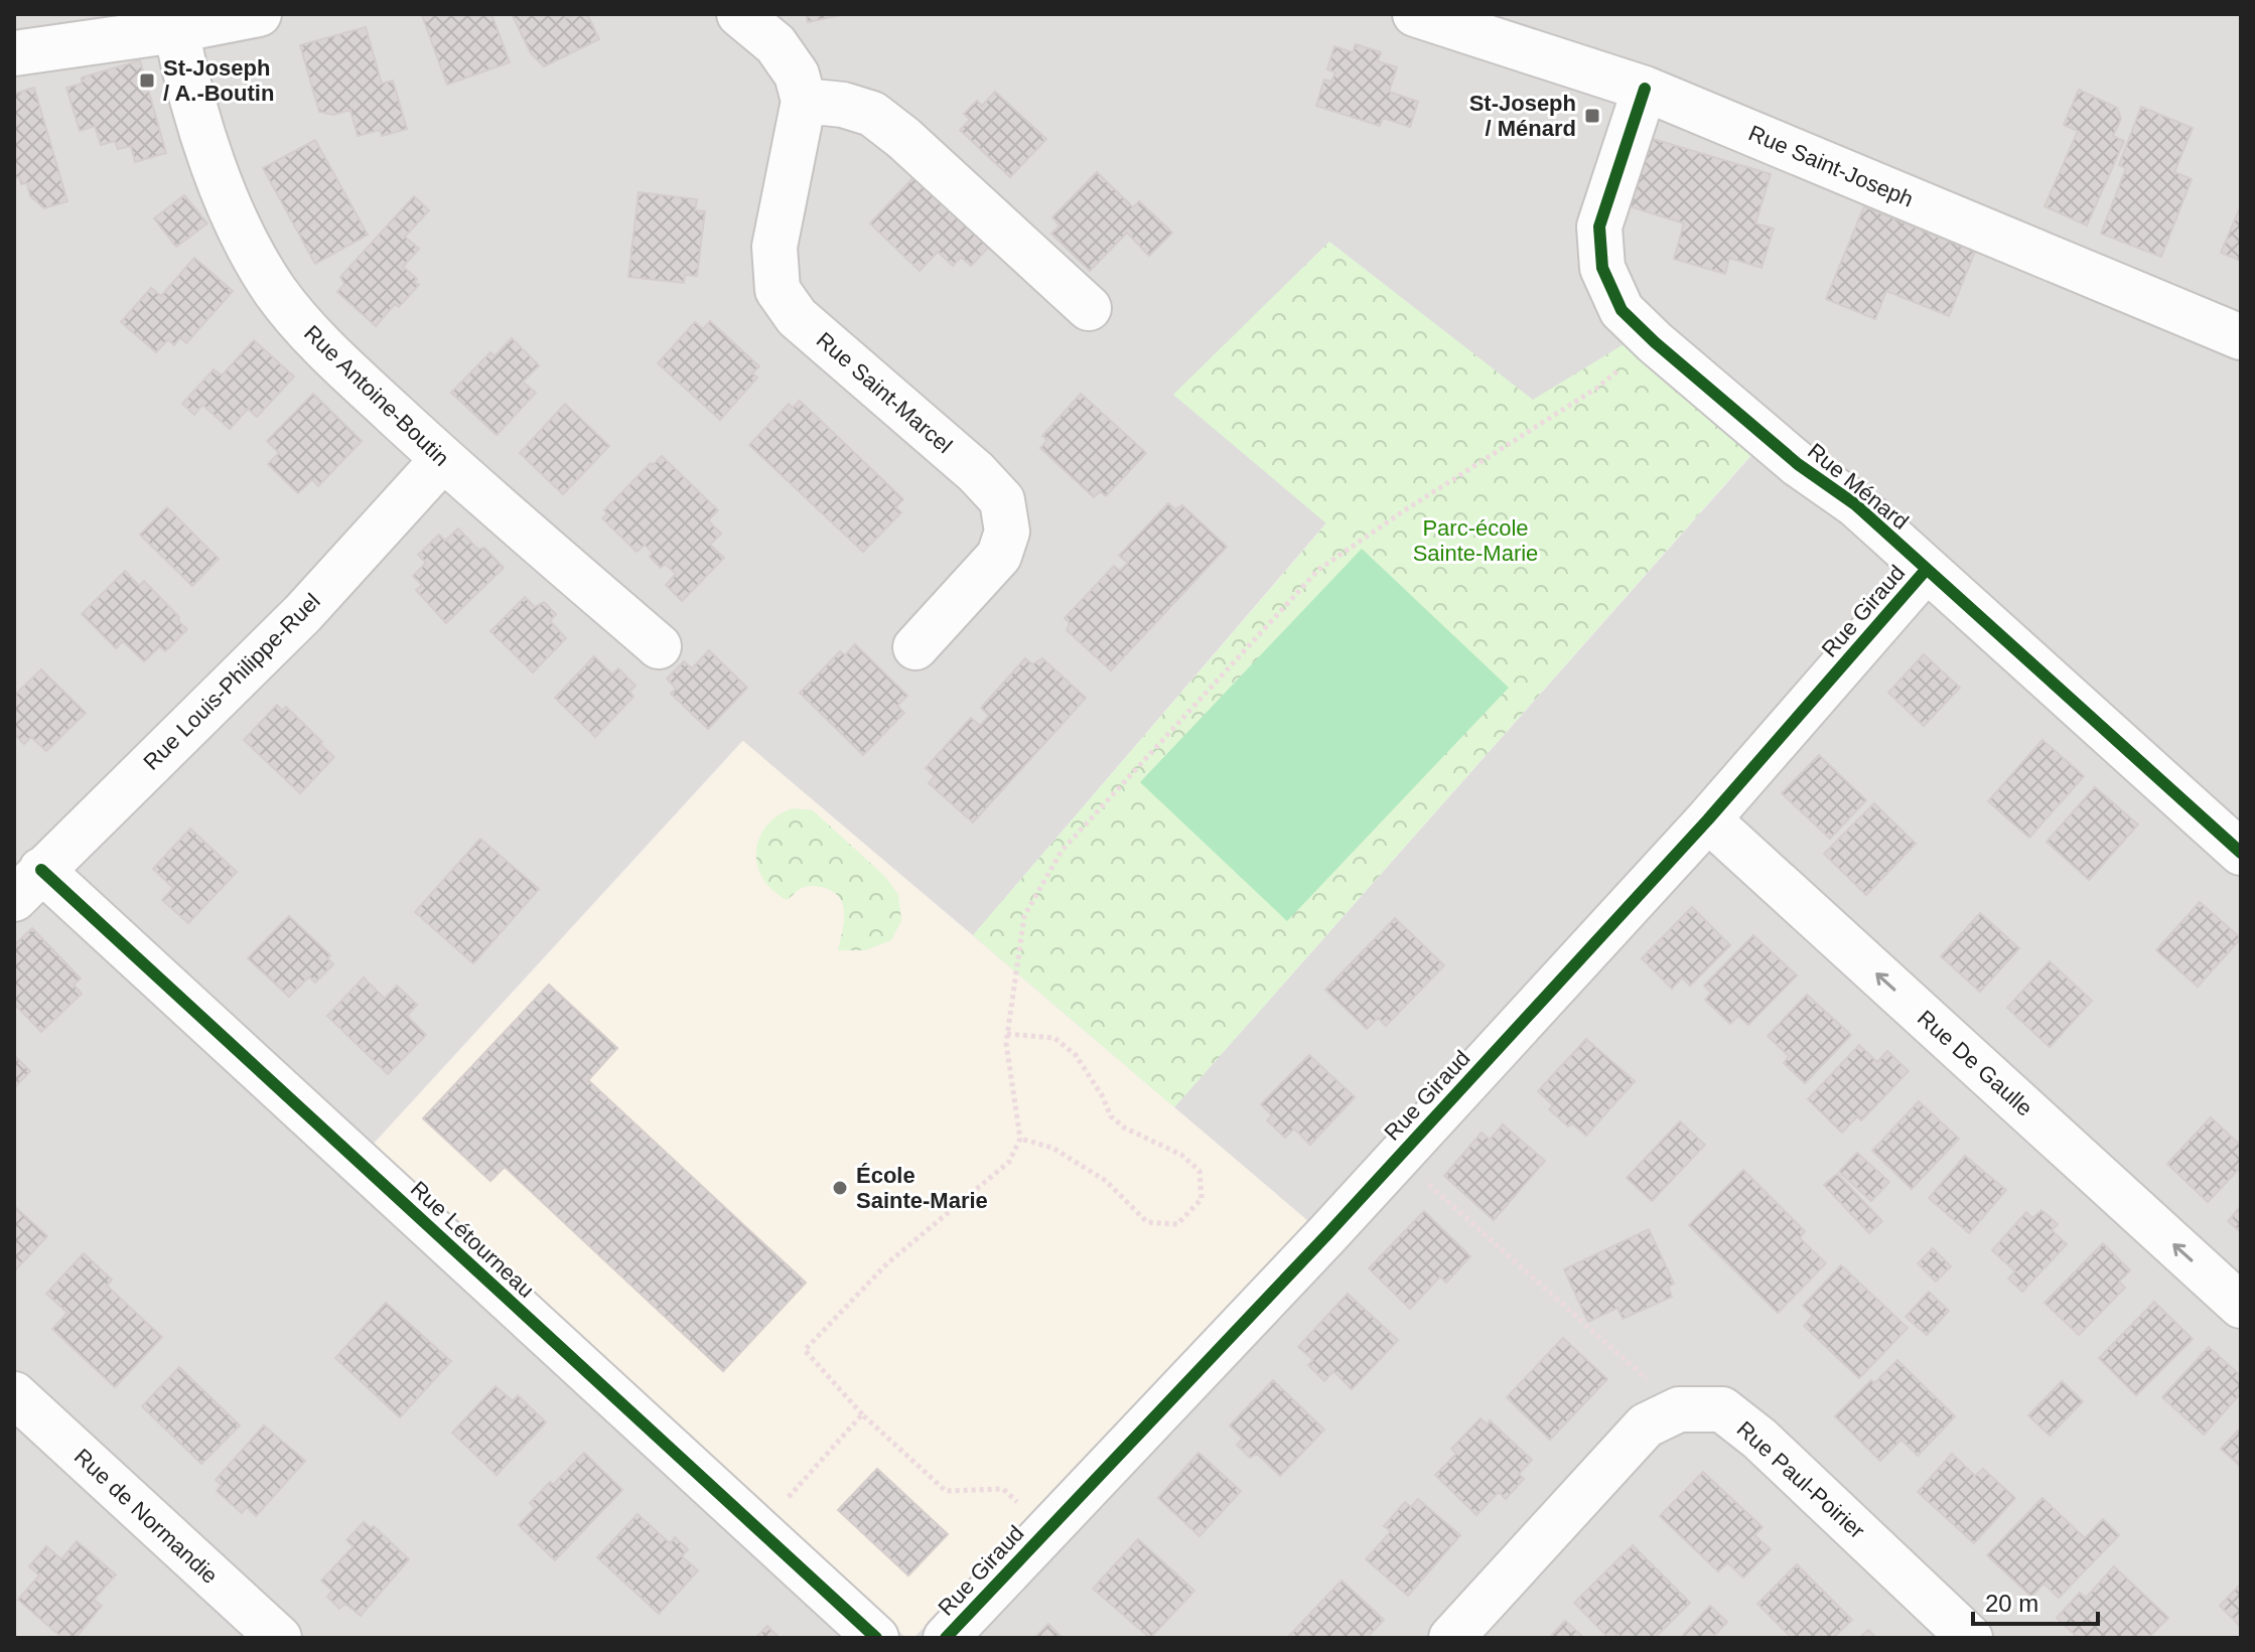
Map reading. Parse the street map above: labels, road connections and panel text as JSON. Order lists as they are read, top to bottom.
{
  "streets": {
    "street": [
      "Rue Saint-Joseph",
      "Rue Saint-Marcel",
      "Rue Antoine-Boutin",
      "Rue Ménard",
      "Rue Giraud",
      "Rue Louis-Philippe-Ruel",
      "Rue De Gaulle",
      "Rue Létourneau",
      "Rue Paul-Poirier",
      "Rue de Normandie"
    ]
  },
  "crossings": [
    ["Rue Saint-Joseph", "Rue Ménard"],
    ["Rue Antoine-Boutin", "Rue Louis-Philippe-Ruel"],
    ["Rue Ménard", "Rue Giraud"],
    ["Rue Giraud", "Rue De Gaulle"],
    ["Rue Louis-Philippe-Ruel", "Rue Létourneau"]
  ],
  "one_way": ["Rue De Gaulle"],
  "parks": ["Parc-école Sainte-Marie"],
  "places": {
    "transit": ["St-Joseph / A.-Boutin", "St-Joseph / Ménard"],
    "other": ["École Sainte-Marie"]
  },
  "scale_bar": "20 m"
}
